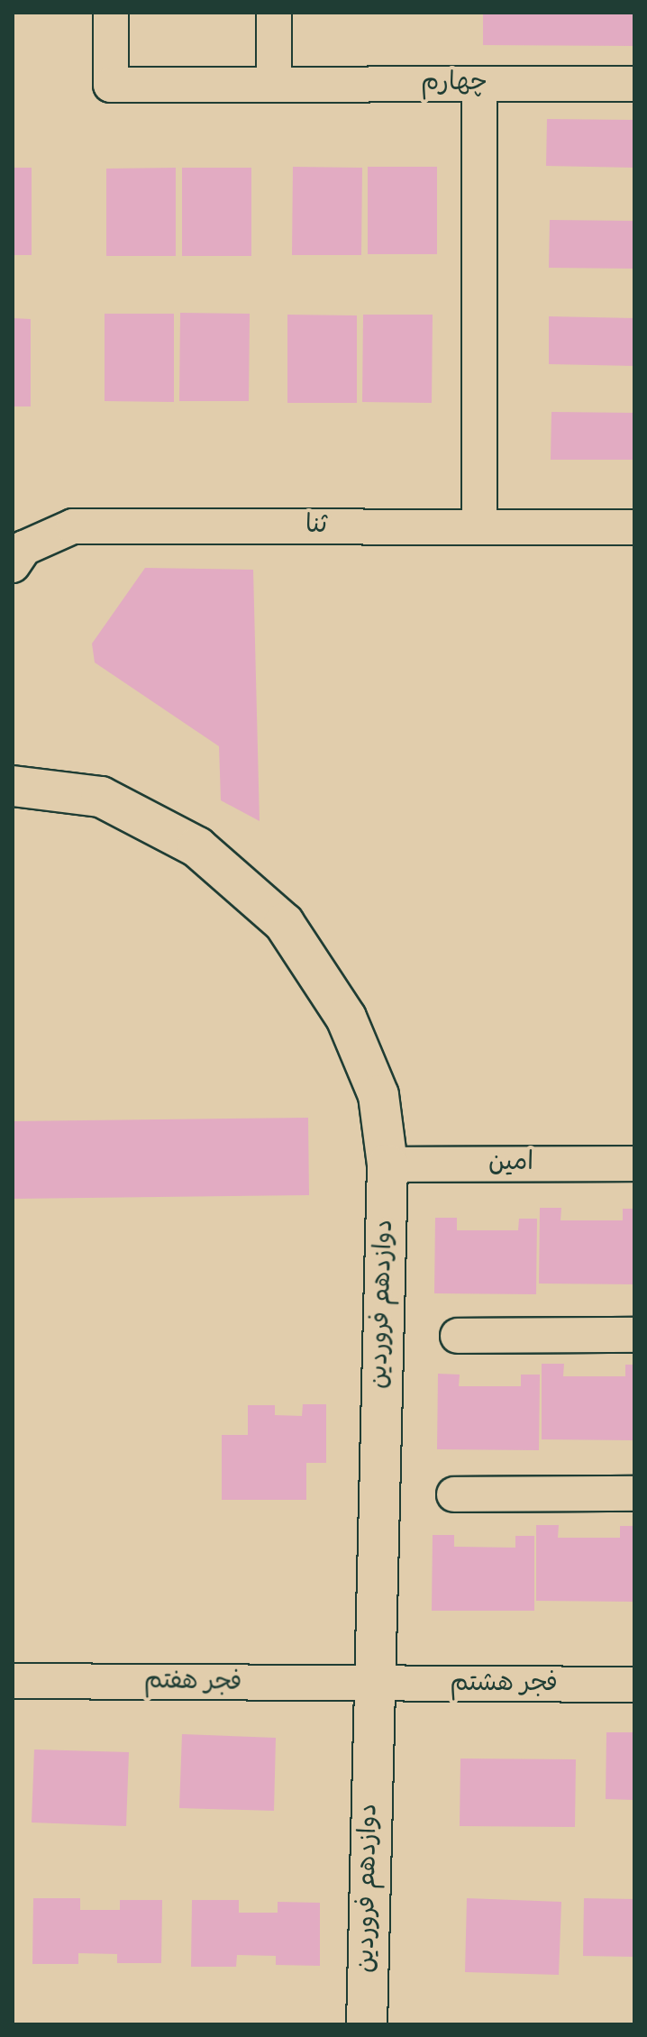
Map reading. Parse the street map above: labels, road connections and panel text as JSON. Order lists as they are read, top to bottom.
{
  "streets": {
    "street": [
      "چهارم",
      "ثنا",
      "امین",
      "دوازدهم فروردین",
      "فجر هفتم",
      "فجر هشتم"
    ]
  },
  "crossings": [
    ["امین", "دوازدهم فروردین"],
    ["دوازدهم فروردین", "فجر هفتم"],
    ["دوازدهم فروردین", "فجر هشتم"],
    ["فجر هفتم", "فجر هشتم"]
  ]
}
